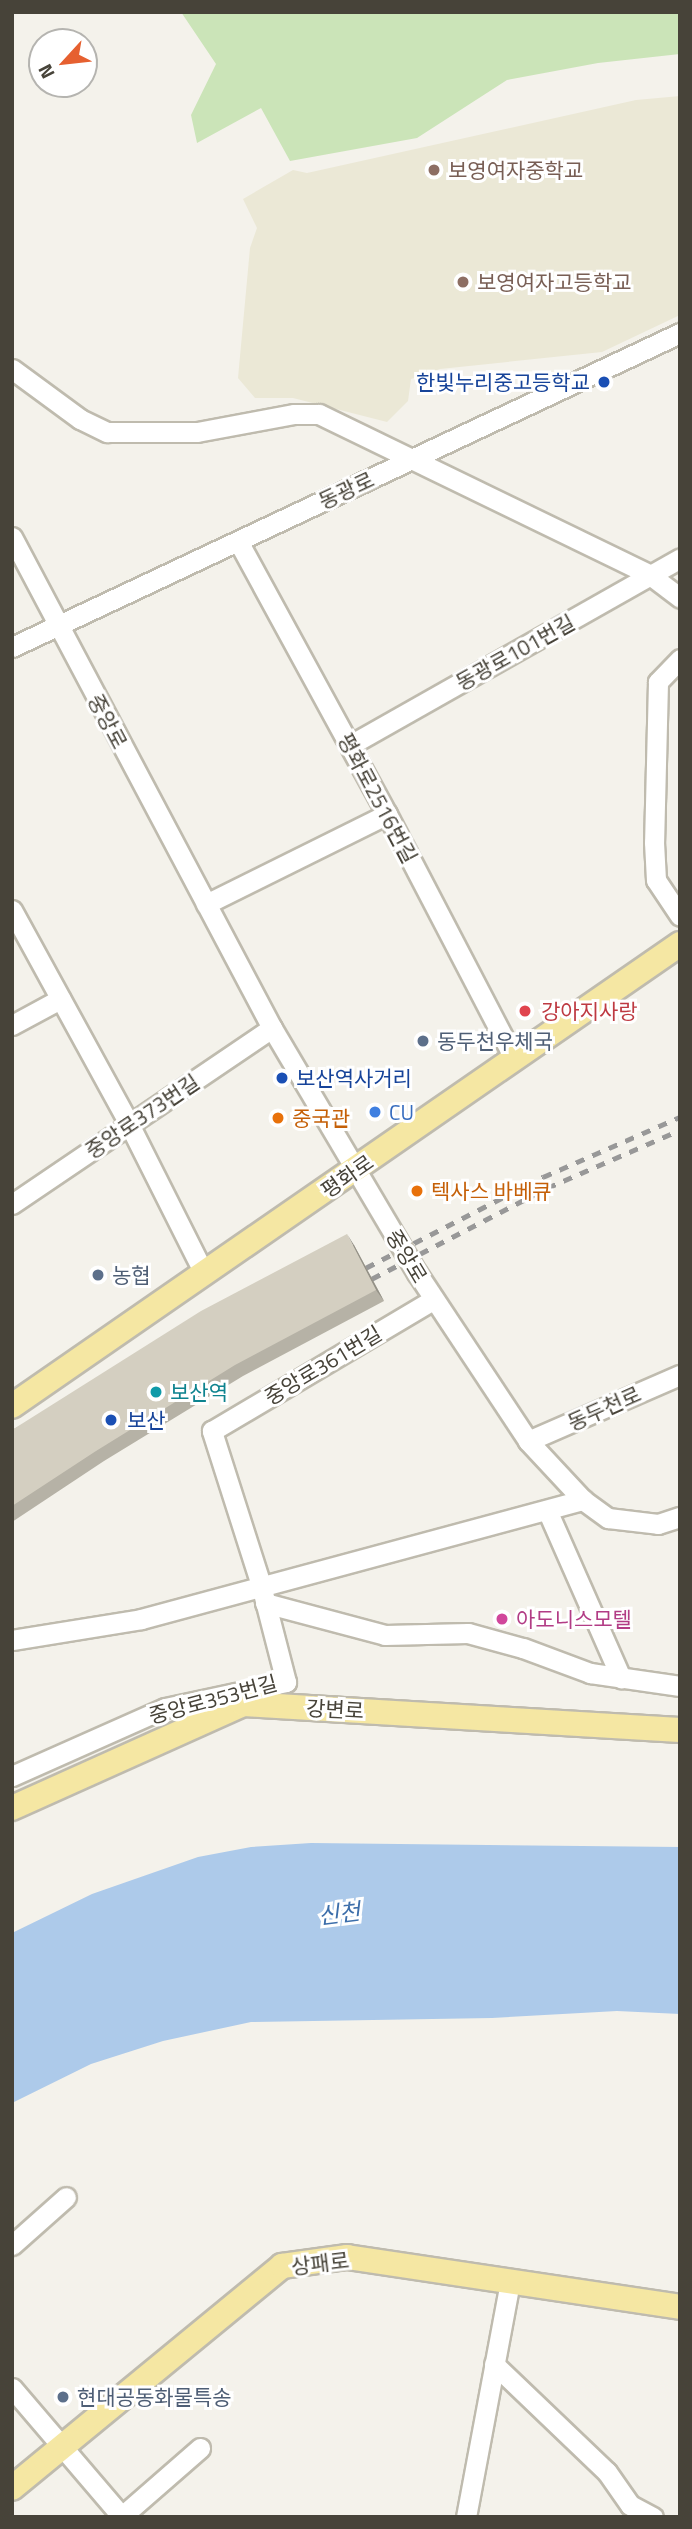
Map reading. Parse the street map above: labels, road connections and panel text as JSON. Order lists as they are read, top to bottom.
{
  "streets": {
    "main road": ["평화로", "강변로", "상패로"],
    "street": [
      "동광로",
      "동광로101번길",
      "중앙로",
      "평화로2516번길",
      "중앙로373번길",
      "중앙로361번길",
      "동두천로",
      "중앙로353번길"
    ]
  },
  "crossings": [
    ["동광로", "중앙로"],
    ["동광로", "평화로2516번길"],
    ["동광로101번길", "평화로2516번길"],
    ["중앙로", "중앙로373번길"],
    ["중앙로", "평화로"],
    ["중앙로", "중앙로361번길"],
    ["중앙로", "동두천로"],
    ["평화로2516번길", "평화로"],
    ["중앙로361번길", "중앙로353번길"]
  ],
  "water": ["신천"],
  "places": [
    "보영여자중학교",
    "보영여자고등학교",
    "한빛누리중고등학교",
    "강아지사랑",
    "동두천우체국",
    "보산역사거리",
    "CU",
    "중국관",
    "텍사스 바베큐",
    "농협",
    "보산역",
    "보산",
    "아도니스모텔",
    "현대공동화물특송"
  ],
  "north": "bottom left"
}
